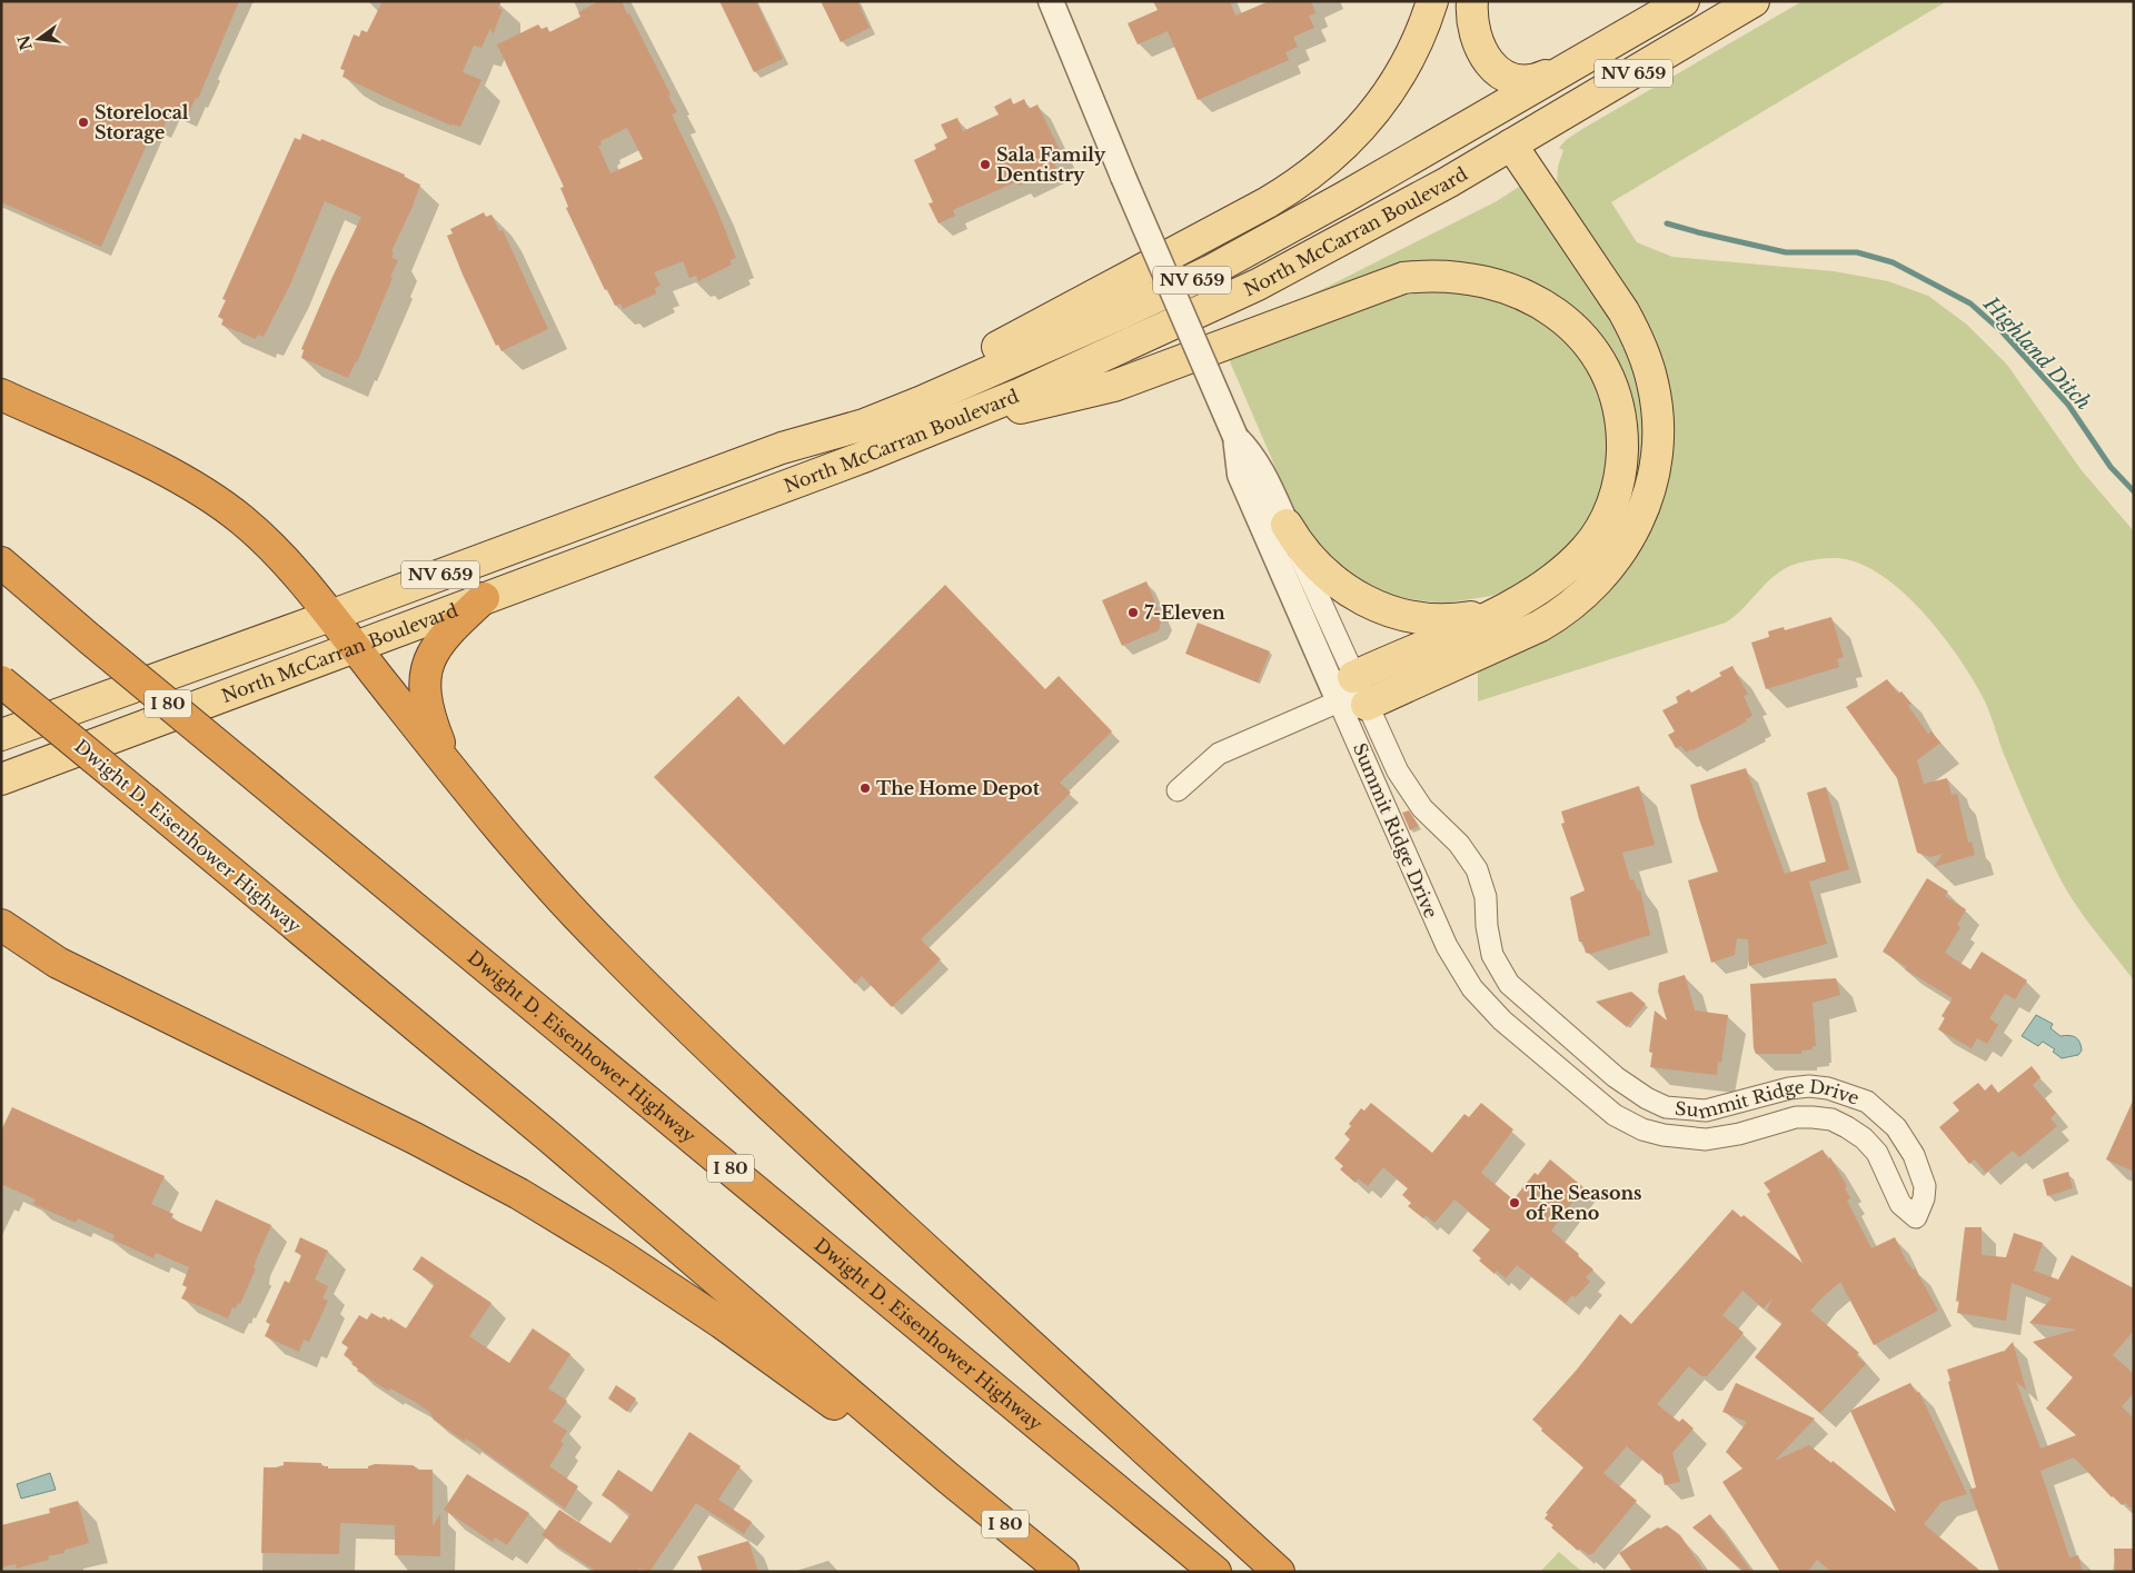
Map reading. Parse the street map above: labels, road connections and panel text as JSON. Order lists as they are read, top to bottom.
{
  "streets": {
    "highway": ["I 80", "Dwight D. Eisenhower Highway"],
    "main road": ["NV 659", "North McCarran Boulevard"],
    "street": ["Summit Ridge Drive"]
  },
  "water": ["Highland Ditch"],
  "places": [
    "Storelocal Storage",
    "Sala Family Dentistry",
    "7-Eleven",
    "The Home Depot",
    "The Seasons of Reno"
  ],
  "north": "left"
}
